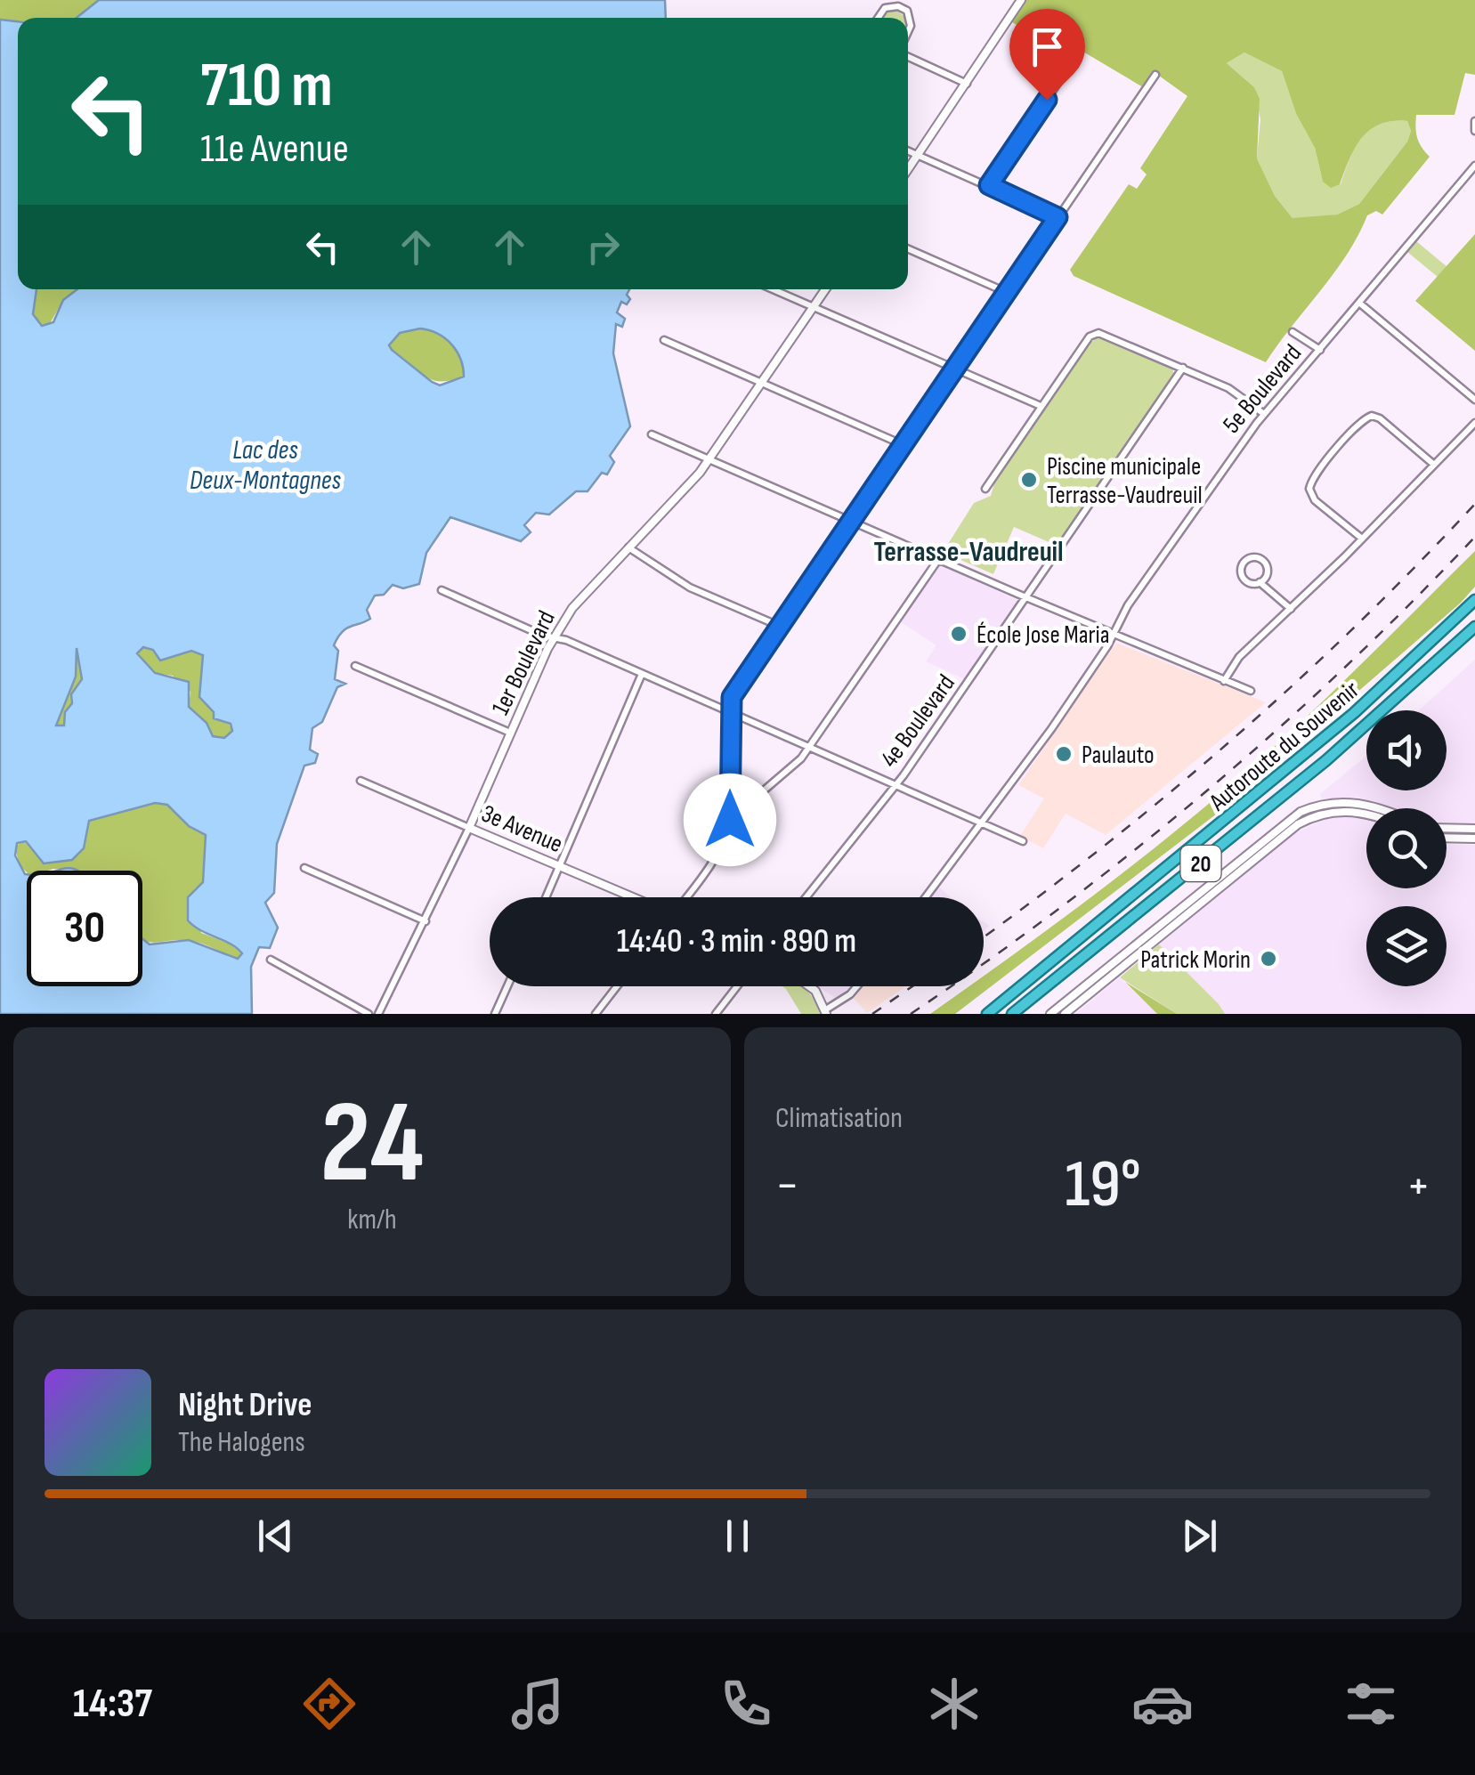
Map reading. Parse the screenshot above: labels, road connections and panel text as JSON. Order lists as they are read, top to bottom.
{
  "streets": {
    "highway": ["Autoroute du Souvenir", "20"],
    "street": [
      "5e Boulevard",
      "1er Boulevard",
      "4e Boulevard",
      "3e Avenue"
    ]
  },
  "crossings": [
    ["1er Boulevard", "3e Avenue"]
  ],
  "districts": ["Terrasse-Vaudreuil"],
  "water": ["Lac des Deux-Montagnes"],
  "places": [
    "Piscine municipale Terrasse-Vaudreuil",
    "École Jose Maria",
    "Paulauto",
    "Patrick Morin"
  ],
  "page": {
    "turn": ["710 m", "11e Avenue"],
    "limit": "30",
    "trip": "14:40 · 3 min · 890 m",
    "tile": [
      ["24", "km/h"],
      "Climatisation"
    ],
    "heat": ["−", "19°", "+"],
    "song": ["Night Drive", "The Halogens"],
    "tabs": "14:37"
  }
}
